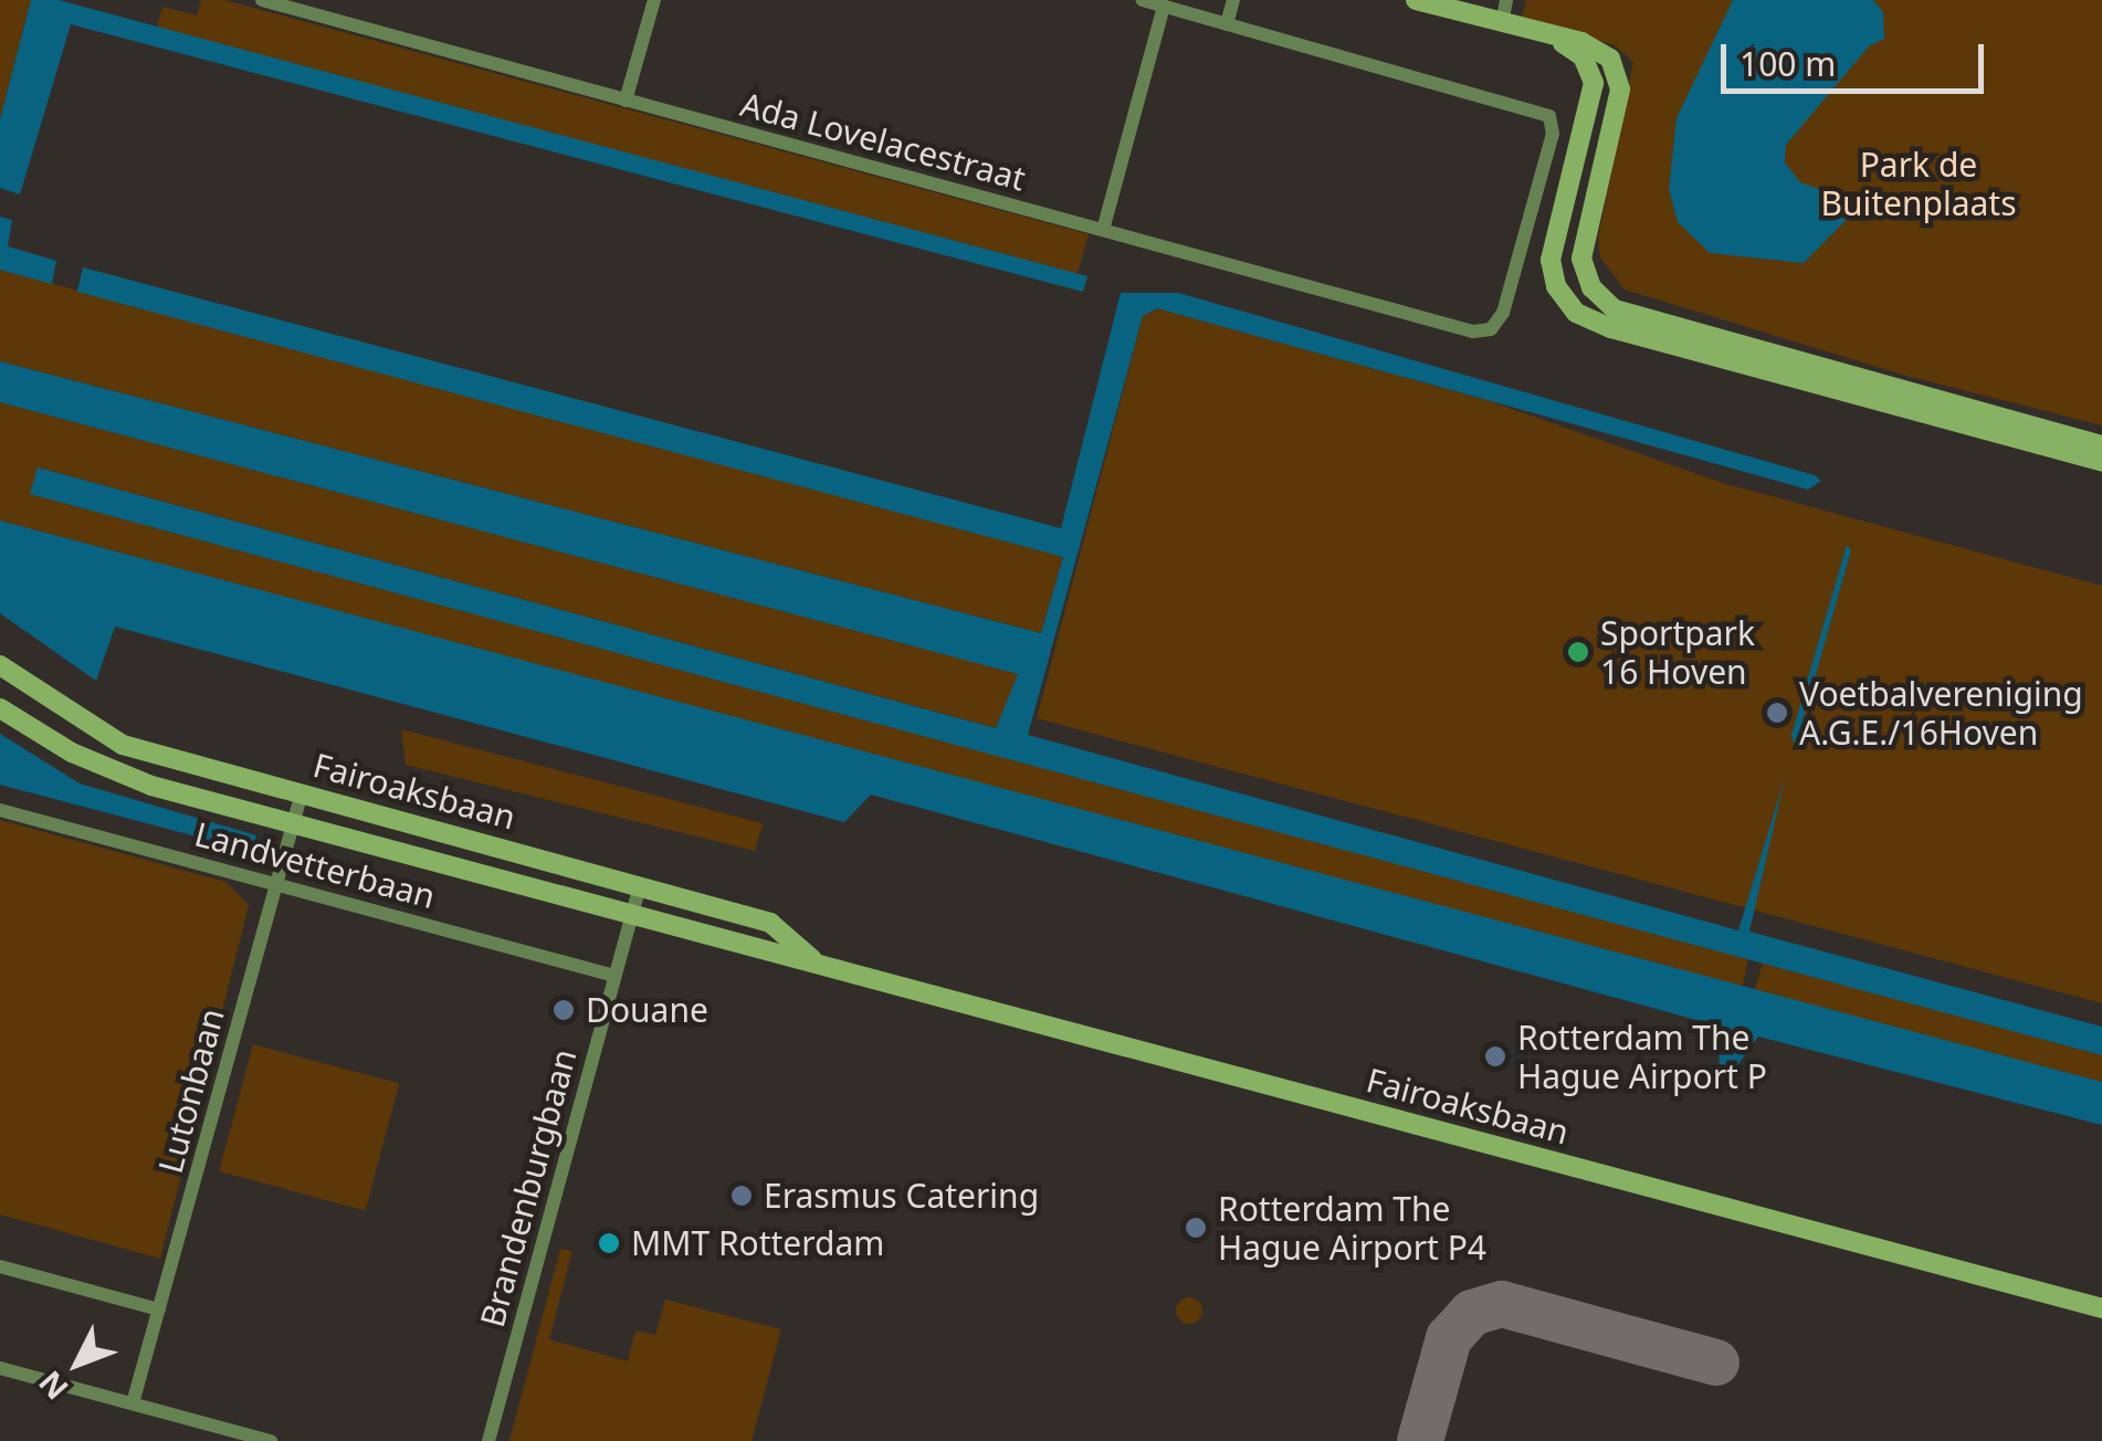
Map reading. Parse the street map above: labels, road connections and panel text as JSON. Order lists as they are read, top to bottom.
{
  "streets": {
    "main road": ["Fairoaksbaan"],
    "street": [
      "Ada Lovelacestraat",
      "Landvetterbaan",
      "Lutonbaan",
      "Brandenburgbaan"
    ]
  },
  "crossings": [
    ["Fairoaksbaan", "Lutonbaan"],
    ["Fairoaksbaan", "Brandenburgbaan"],
    ["Landvetterbaan", "Lutonbaan"],
    ["Landvetterbaan", "Brandenburgbaan"]
  ],
  "parks": ["Park de Buitenplaats"],
  "places": [
    "Sportpark 16 Hoven",
    "Voetbalvereniging A.G.E./16Hoven",
    "Douane",
    "Rotterdam The Hague Airport P",
    "Erasmus Catering",
    "Rotterdam The Hague Airport P4",
    "MMT Rotterdam"
  ],
  "scale_bar": "100 m",
  "north": "bottom left"
}
